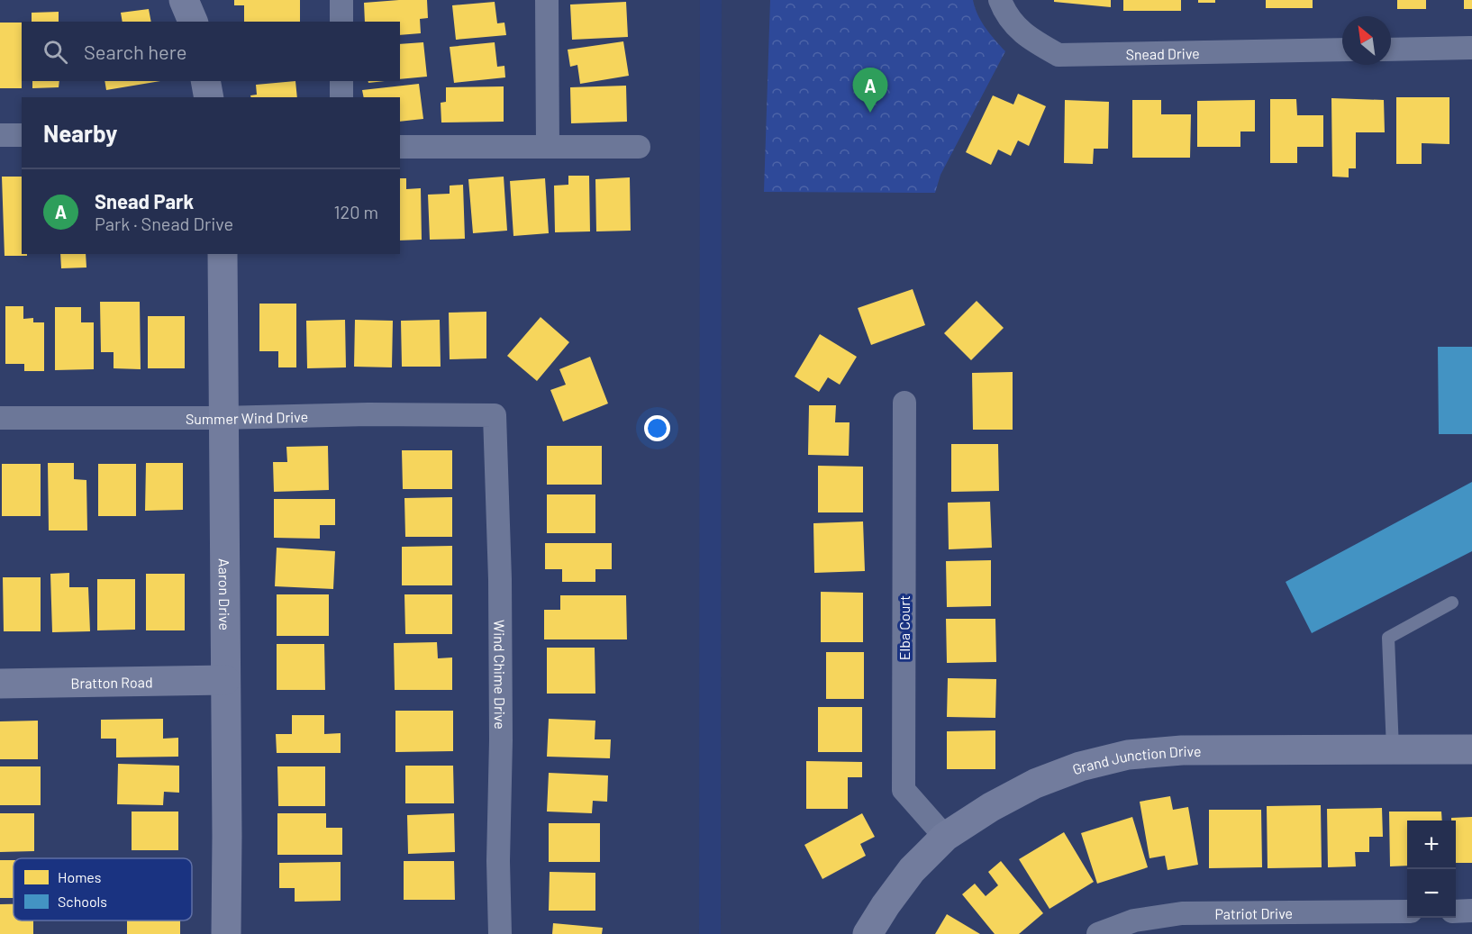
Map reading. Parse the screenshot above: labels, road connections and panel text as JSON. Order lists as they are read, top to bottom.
{
  "streets": {
    "street": [
      "Snead Drive",
      "Summer Wind Drive",
      "Aaron Drive",
      "Elba Court",
      "Wind Chime Drive",
      "Bratton Road",
      "Grand Junction Drive",
      "Patriot Drive"
    ]
  },
  "crossings": [
    ["Summer Wind Drive", "Aaron Drive"],
    ["Summer Wind Drive", "Wind Chime Drive"],
    ["Aaron Drive", "Bratton Road"],
    ["Elba Court", "Grand Junction Drive"]
  ],
  "legend": ["Homes", "Schools"],
  "north": "top left",
  "page": {
    "search": "Search here",
    "pins": "A",
    "heading": "Nearby",
    "list": [
      {
        "mark": "A",
        "name": "Snead Park",
        "note": "Park · Snead Drive",
        "value": "120 m"
      }
    ],
    "map_buttons": ["+", "−"]
  }
}
